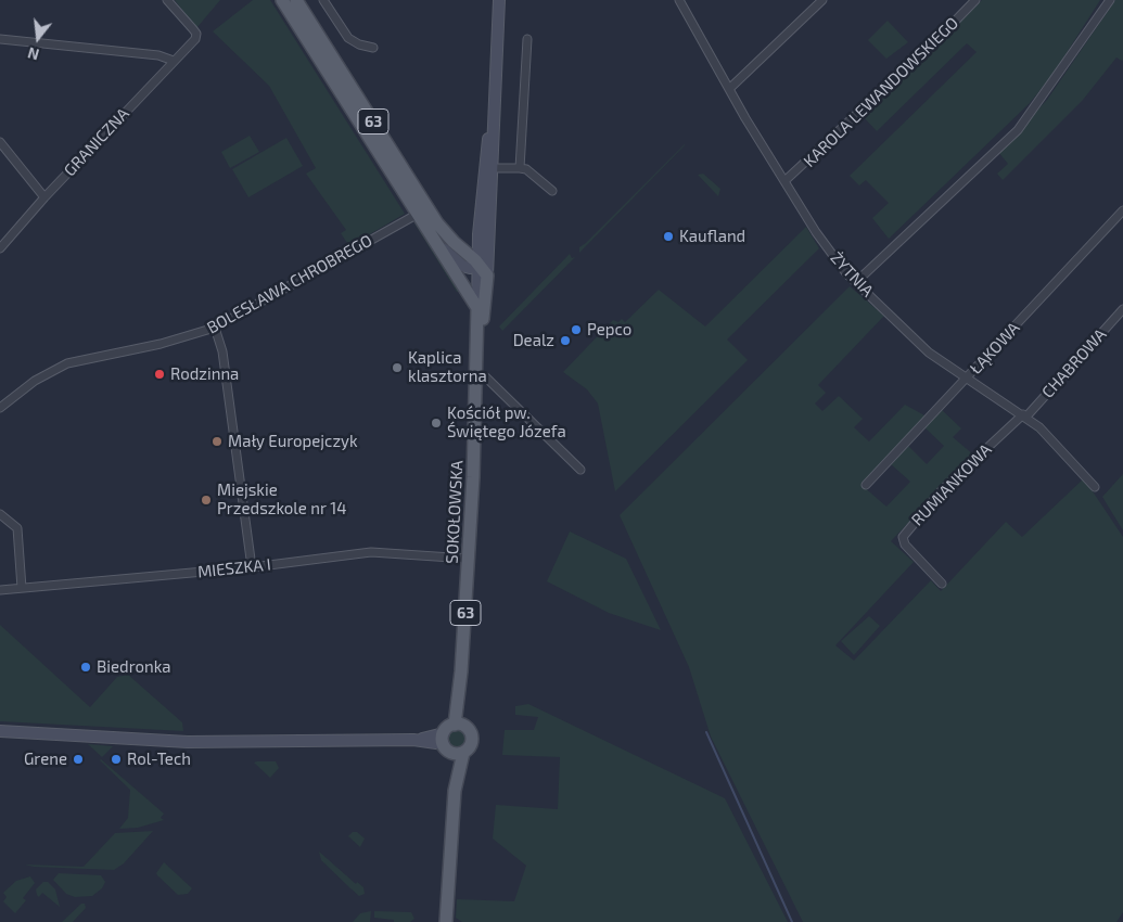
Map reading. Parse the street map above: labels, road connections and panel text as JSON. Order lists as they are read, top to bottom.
{
  "streets": {
    "main road": ["63", "SOKOŁOWSKA"],
    "street": [
      "KAROLA LEWANDOWSKIEGO",
      "GRANICZNA",
      "ŻYTNIA",
      "BOLESŁAWA CHROBREGO",
      "ŁĄKOWA",
      "CHABROWA",
      "RUMIANKOWA",
      "MIESZKA I"
    ]
  },
  "crossings": [
    ["KAROLA LEWANDOWSKIEGO", "ŻYTNIA"],
    ["63", "BOLESŁAWA CHROBREGO"],
    ["63", "SOKOŁOWSKA"],
    ["ŻYTNIA", "ŁĄKOWA"],
    ["ŻYTNIA", "CHABROWA"],
    ["ŻYTNIA", "RUMIANKOWA"],
    ["CHABROWA", "RUMIANKOWA"],
    ["SOKOŁOWSKA", "MIESZKA I"]
  ],
  "places": [
    "Kaufland",
    "Pepco",
    "Dealz",
    "Kaplica klasztorna",
    "Rodzinna",
    "Kościół pw. Świętego Józefa",
    "Mały Europejczyk",
    "Miejskie Przedszkole nr 14",
    "Biedronka",
    "Grene",
    "Rol-Tech"
  ],
  "north": "bottom"
}
